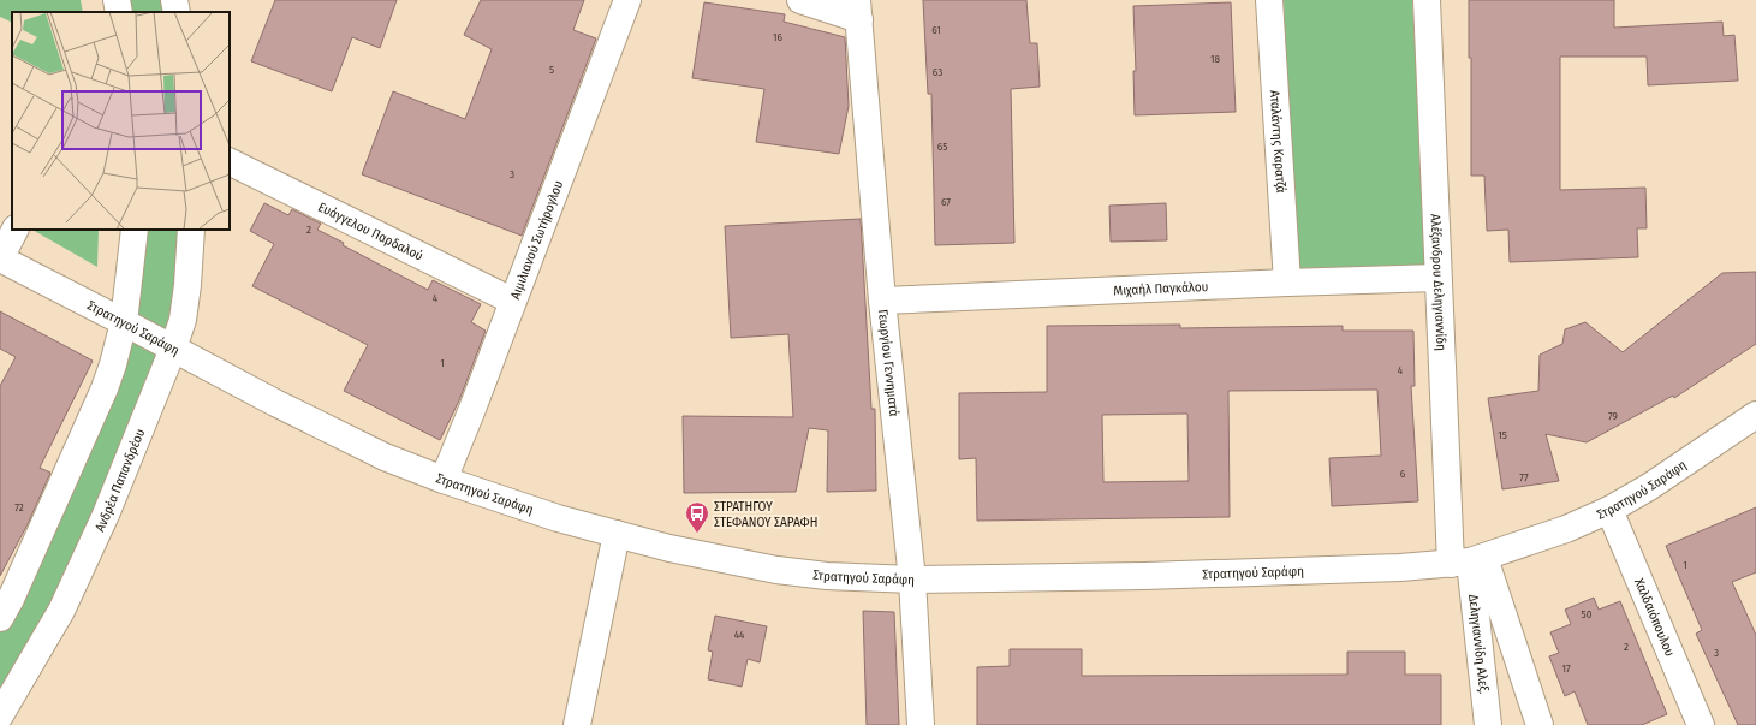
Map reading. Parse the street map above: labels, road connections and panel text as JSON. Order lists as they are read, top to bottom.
{
  "streets": {
    "street": [
      "Αταλάντης Καρατζά",
      "Ευάγγελου Παρδαλού",
      "Αιμιλιανού Σωτήρογλου",
      "Αλέξανδρου Δεληγιαννίδη",
      "Μιχαήλ Παγκάλου",
      "Στρατηγού Σαράφη",
      "Γεωργίου Γεννηματά",
      "Ανδρέα Παπανδρέου",
      "Χαλδαιόπουλου",
      "Δεληγιαννίδη Αλεξ."
    ]
  },
  "crossings": [
    ["Αταλάντης Καρατζά", "Μιχαήλ Παγκάλου"],
    ["Ευάγγελου Παρδαλού", "Αιμιλιανού Σωτήρογλου"],
    ["Αιμιλιανού Σωτήρογλου", "Στρατηγού Σαράφη"],
    ["Αλέξανδρου Δεληγιαννίδη", "Μιχαήλ Παγκάλου"],
    ["Αλέξανδρου Δεληγιαννίδη", "Στρατηγού Σαράφη"],
    ["Αλέξανδρου Δεληγιαννίδη", "Δεληγιαννίδη Αλεξ."],
    ["Μιχαήλ Παγκάλου", "Γεωργίου Γεννηματά"],
    ["Στρατηγού Σαράφη", "Γεωργίου Γεννηματά"],
    ["Στρατηγού Σαράφη", "Ανδρέα Παπανδρέου"],
    ["Στρατηγού Σαράφη", "Χαλδαιόπουλου"],
    ["Στρατηγού Σαράφη", "Δεληγιαννίδη Αλεξ."]
  ],
  "places": {
    "bus stop": ["ΣΤΡΑΤΗΓΟΥ ΣΤΕΦΑΝΟΥ ΣΑΡΑΦΗ"]
  },
  "house_numbers": [
    "61",
    "16",
    "18",
    "5",
    "63",
    "65",
    "3",
    "67",
    "2",
    "4",
    "1",
    "4",
    "79",
    "15",
    "6",
    "77",
    "72",
    "1",
    "50",
    "44",
    "2",
    "3",
    "17"
  ]
}
